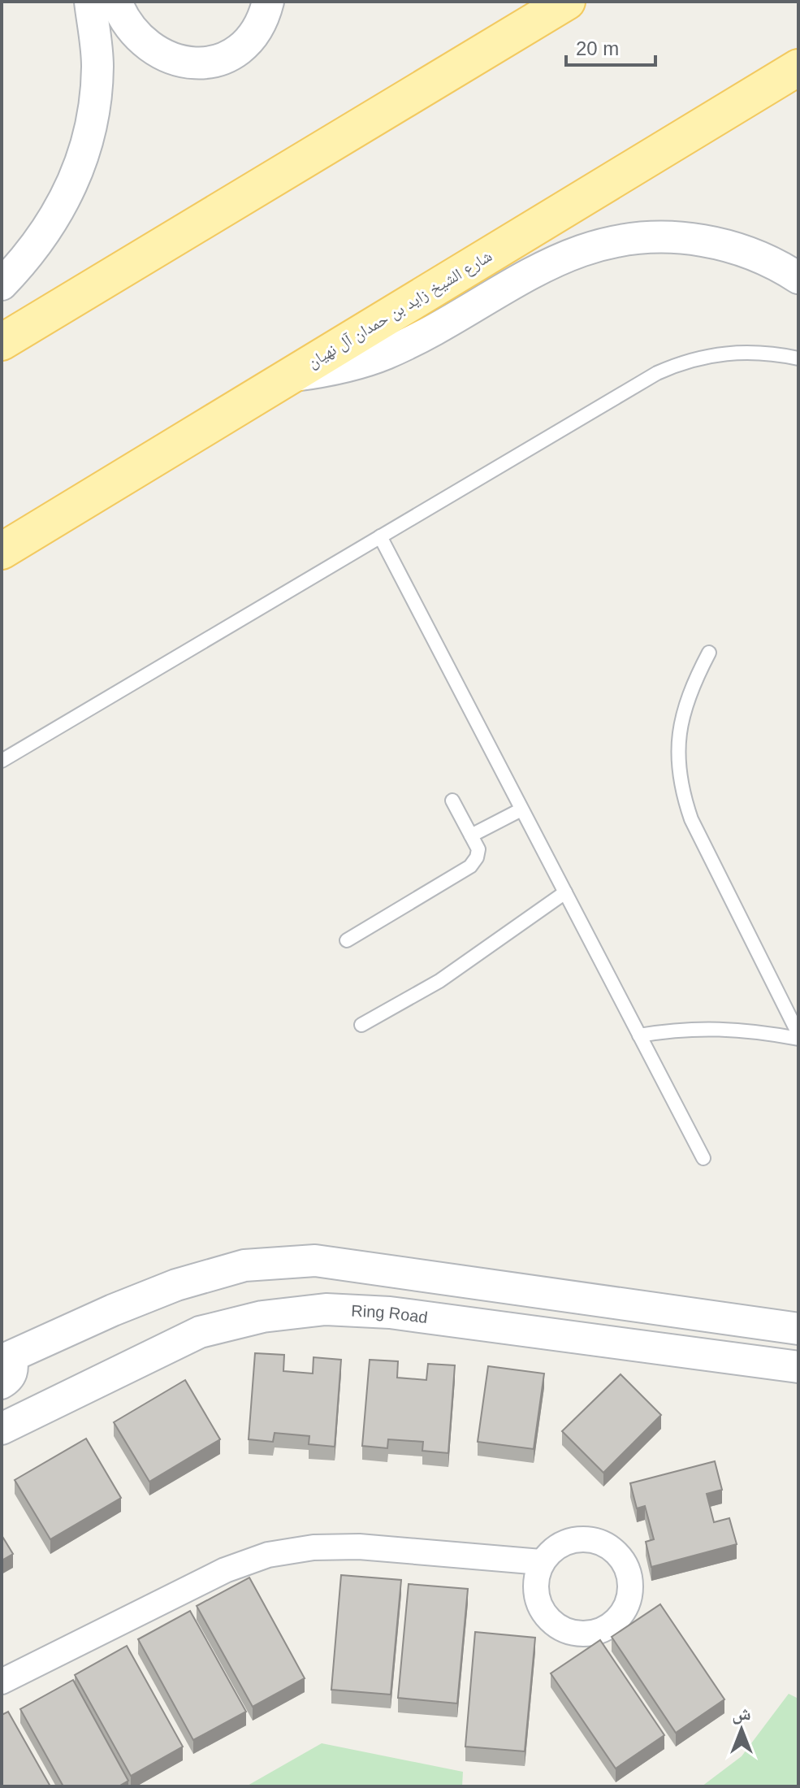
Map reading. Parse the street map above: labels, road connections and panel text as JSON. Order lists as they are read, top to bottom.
{
  "streets": {
    "main road": ["شارع الشيخ زايد بن حمدان آل نهيان"],
    "street": ["Ring Road"]
  },
  "scale_bar": "20 m",
  "north": "top"
}
